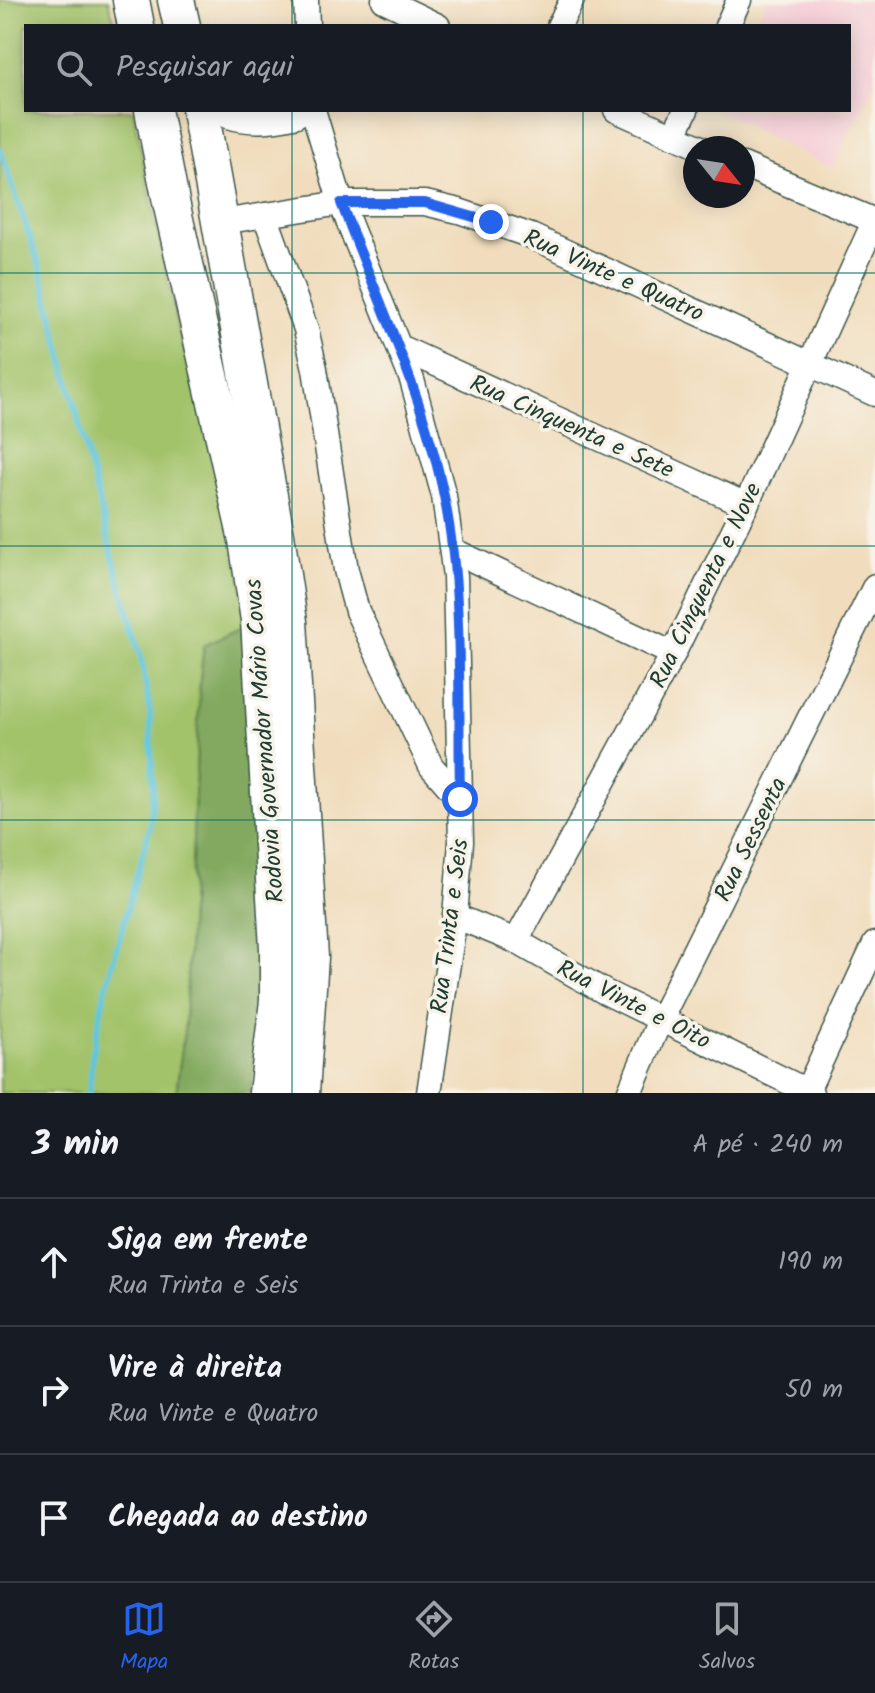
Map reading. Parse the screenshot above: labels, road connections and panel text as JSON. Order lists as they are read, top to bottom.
{
  "streets": {
    "highway": ["Rodovia Governador Mário Covas"],
    "street": [
      "Rua Vinte e Quatro",
      "Rua Cinquenta e Sete",
      "Rua Cinquenta e Nove",
      "Rua Sessenta",
      "Rua Trinta e Seis",
      "Rua Vinte e Oito"
    ]
  },
  "crossings": [
    ["Rua Vinte e Quatro", "Rua Cinquenta e Nove"],
    ["Rua Vinte e Quatro", "Rodovia Governador Mário Covas"],
    ["Rua Vinte e Quatro", "Rua Trinta e Seis"],
    ["Rua Cinquenta e Sete", "Rua Cinquenta e Nove"],
    ["Rua Cinquenta e Sete", "Rua Trinta e Seis"],
    ["Rua Cinquenta e Nove", "Rua Vinte e Oito"],
    ["Rua Sessenta", "Rua Vinte e Oito"],
    ["Rua Trinta e Seis", "Rua Vinte e Oito"]
  ],
  "north": "bottom right",
  "page": {
    "search": "Pesquisar aqui",
    "heading": ["3 min", "A pé · 240 m"],
    "list": [
      ["Siga em frente", "Rua Trinta e Seis", "190 m"],
      ["Vire à direita", "Rua Vinte e Quatro", "50 m"],
      "Chegada ao destino"
    ],
    "nav": ["Mapa", "Rotas", "Salvos"]
  }
}
